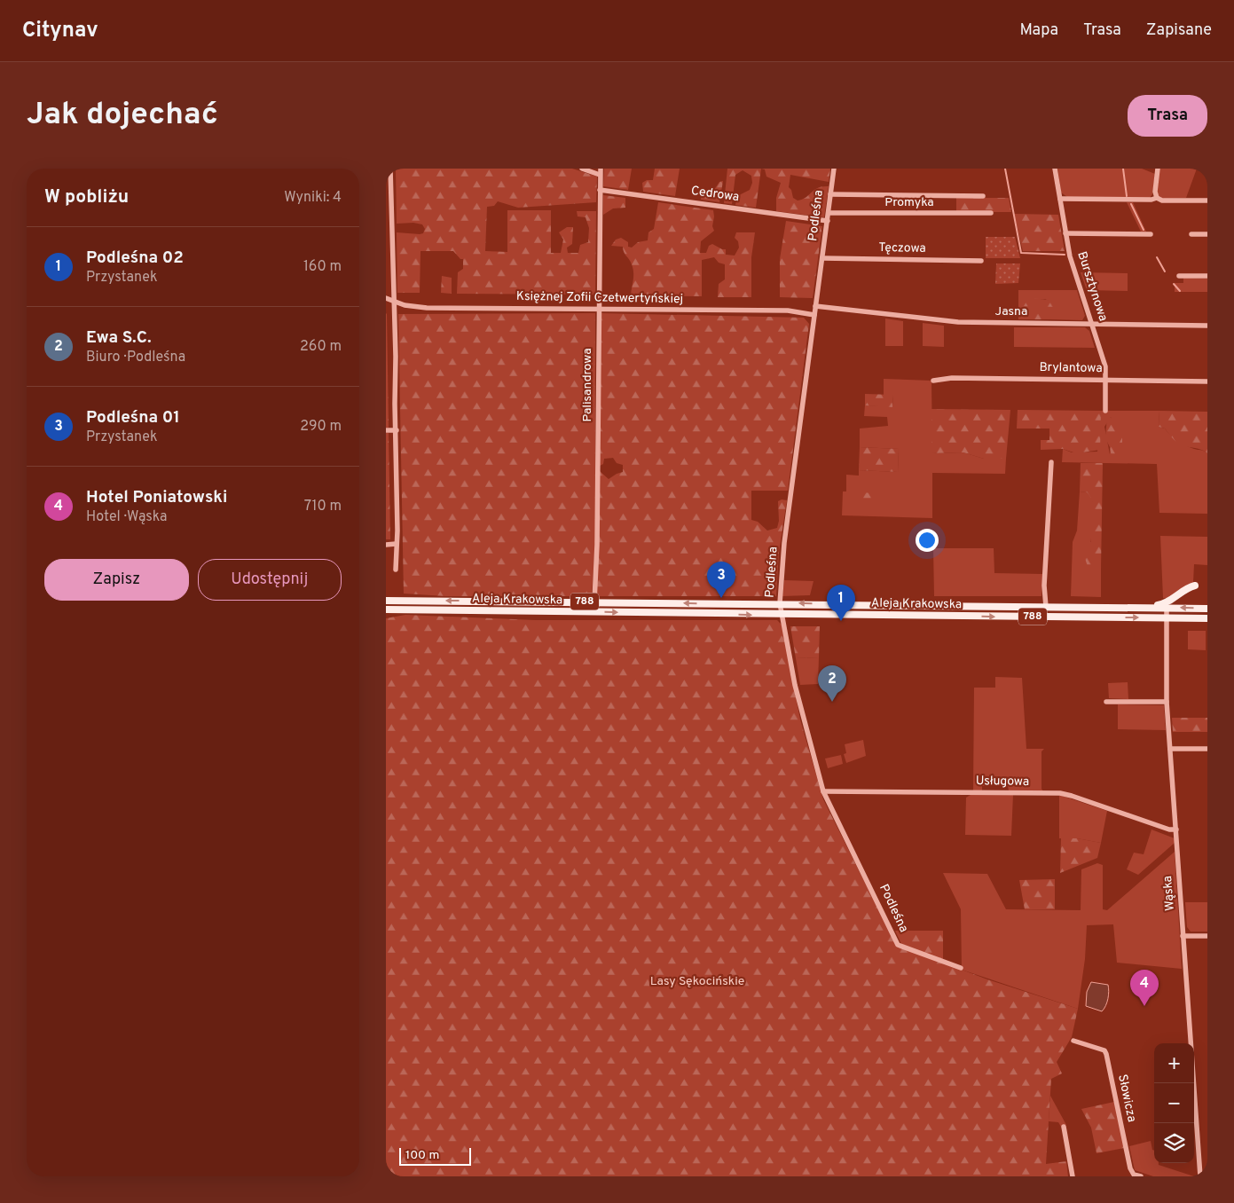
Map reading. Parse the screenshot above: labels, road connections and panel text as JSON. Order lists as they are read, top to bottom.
{
  "streets": {
    "main road": ["Aleja Krakowska", "788"],
    "street": [
      "Cedrowa",
      "Promyka",
      "Podleśna",
      "Tęczowa",
      "Bursztynowa",
      "Księżnej Zofii Czetwertyńskiej",
      "Jasna",
      "Brylantowa",
      "Palisandrowa",
      "Usługowa",
      "Wąska",
      "Słowicza"
    ]
  },
  "crossings": [
    ["Cedrowa", "Podleśna"],
    ["Cedrowa", "Palisandrowa"],
    ["Promyka", "Podleśna"],
    ["Podleśna", "Tęczowa"],
    ["Podleśna", "Księżnej Zofii Czetwertyńskiej"],
    ["Podleśna", "Jasna"],
    ["Podleśna", "Aleja Krakowska"],
    ["Podleśna", "Usługowa"],
    ["Bursztynowa", "Jasna"],
    ["Bursztynowa", "Brylantowa"],
    ["Księżnej Zofii Czetwertyńskiej", "Palisandrowa"],
    ["Palisandrowa", "Aleja Krakowska"],
    ["Aleja Krakowska", "Wąska"],
    ["Usługowa", "Wąska"]
  ],
  "parks": ["Lasy Sękocińskie"],
  "scale_bar": "100 m",
  "page": {
    "header": "Citynav",
    "nav": ["Mapa", "Trasa", "Zapisane"],
    "buttons": [
      "Trasa",
      ["Zapisz", "Udostępnij"]
    ],
    "title": "Jak dojechać",
    "heading": ["W pobliżu", "Wyniki: 4"],
    "list": [
      {
        "mark": "1",
        "name": "Podleśna 02",
        "note": "Przystanek",
        "value": "160 m"
      },
      {
        "mark": "2",
        "name": "Ewa S.C.",
        "note": "Biuro · Podleśna",
        "value": "260 m"
      },
      {
        "mark": "3",
        "name": "Podleśna 01",
        "note": "Przystanek",
        "value": "290 m"
      },
      {
        "mark": "4",
        "name": "Hotel Poniatowski",
        "note": "Hotel · Wąska",
        "value": "710 m"
      }
    ],
    "pins": [
      "3",
      "1",
      "2",
      "4"
    ],
    "map_buttons": ["+", "−"],
    "scale": "100 m"
  }
}
